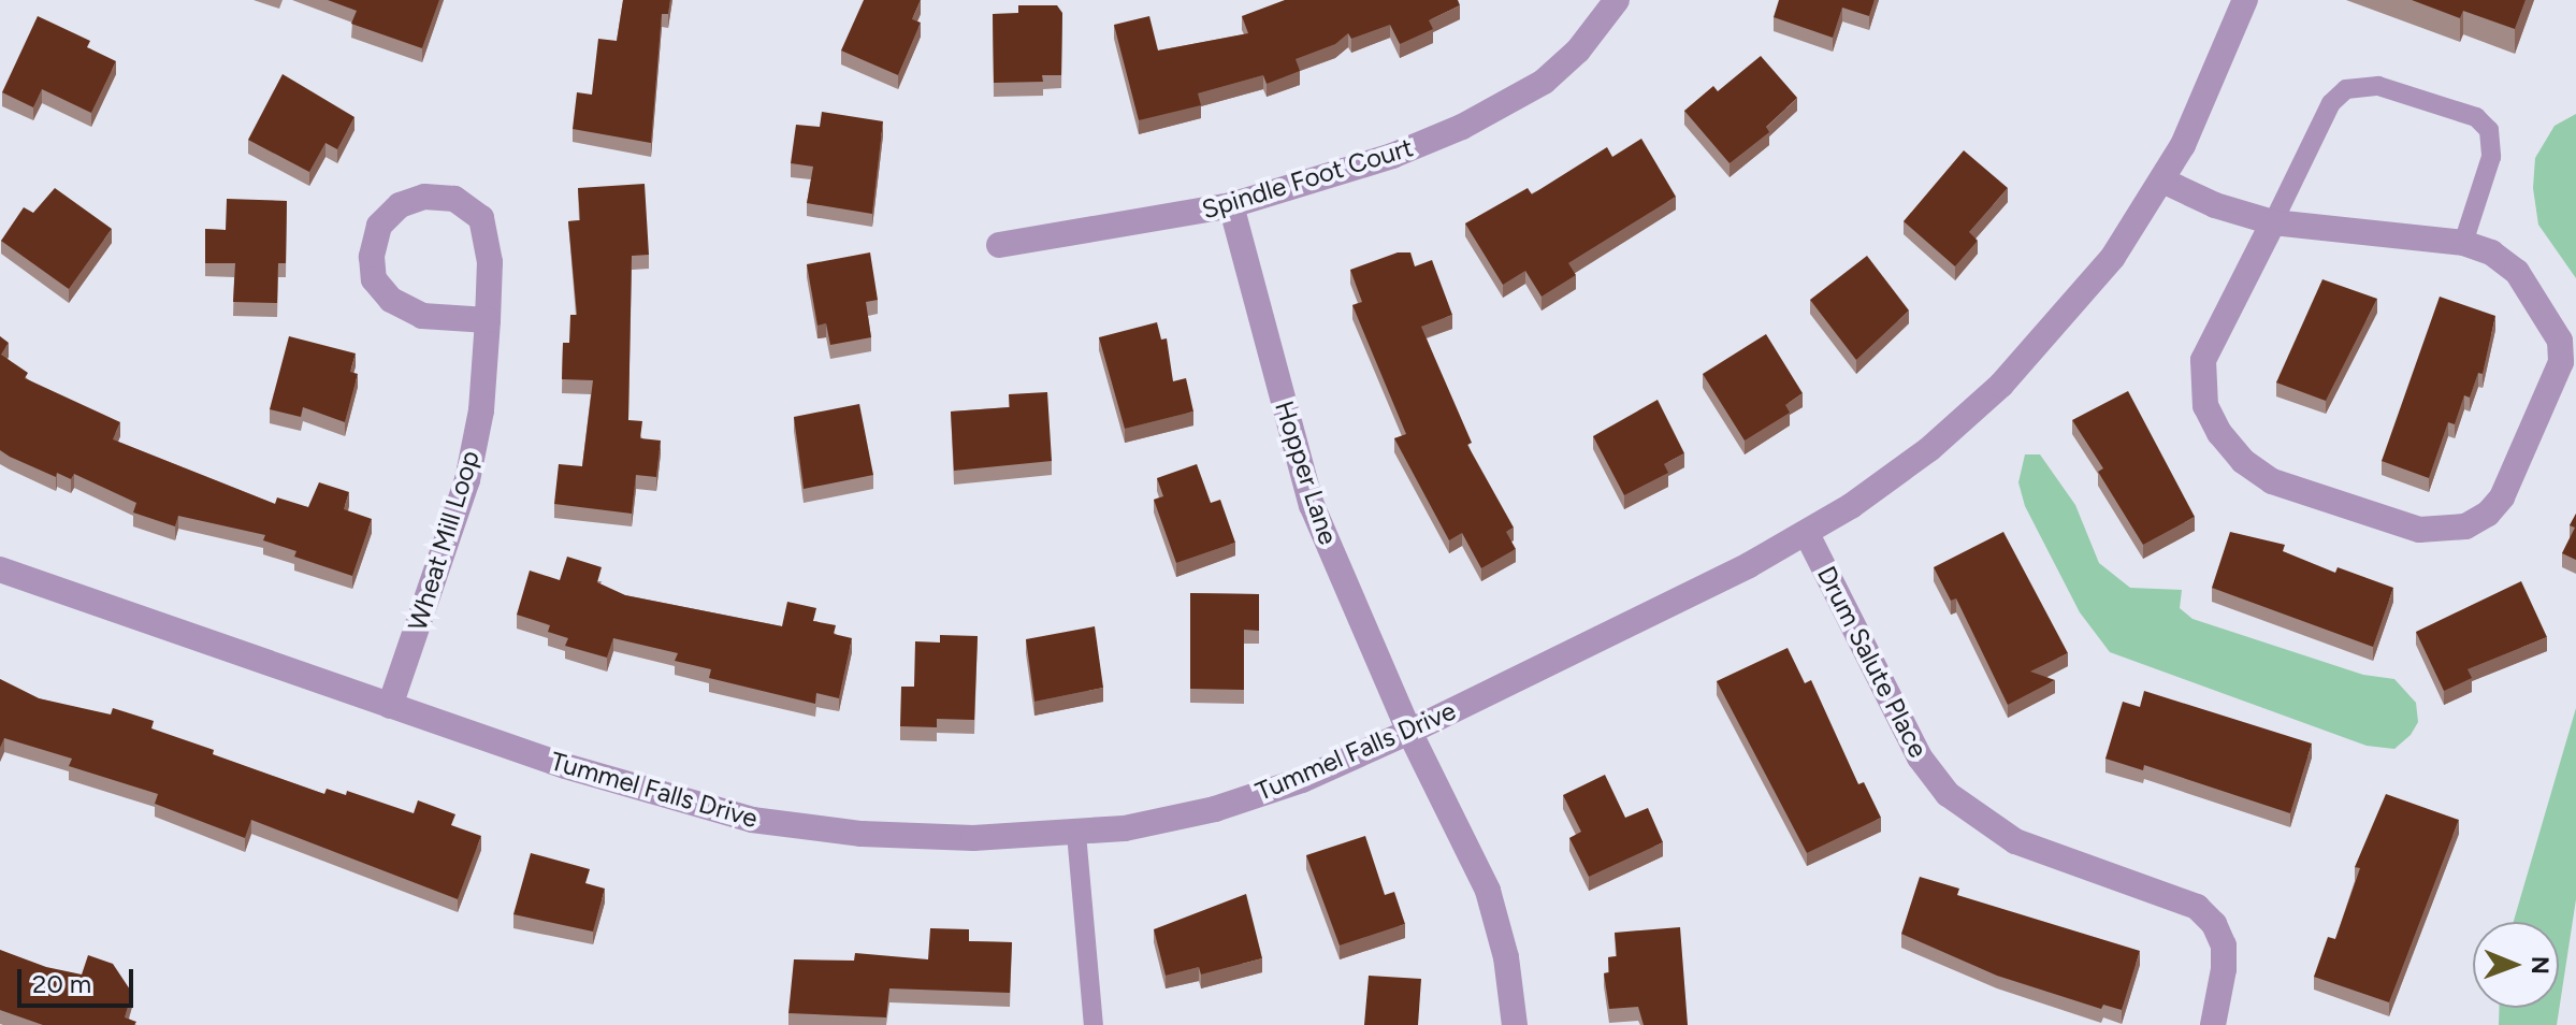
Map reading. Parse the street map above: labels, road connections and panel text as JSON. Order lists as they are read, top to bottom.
{
  "streets": {
    "street": [
      "Spindle Foot Court",
      "Hopper Lane",
      "Wheat Mill Loop",
      "Drum Salute Place",
      "Tummel Falls Drive"
    ]
  },
  "crossings": [
    ["Spindle Foot Court", "Hopper Lane"],
    ["Hopper Lane", "Tummel Falls Drive"],
    ["Wheat Mill Loop", "Tummel Falls Drive"],
    ["Drum Salute Place", "Tummel Falls Drive"]
  ],
  "scale_bar": "20 m",
  "north": "right"
}
